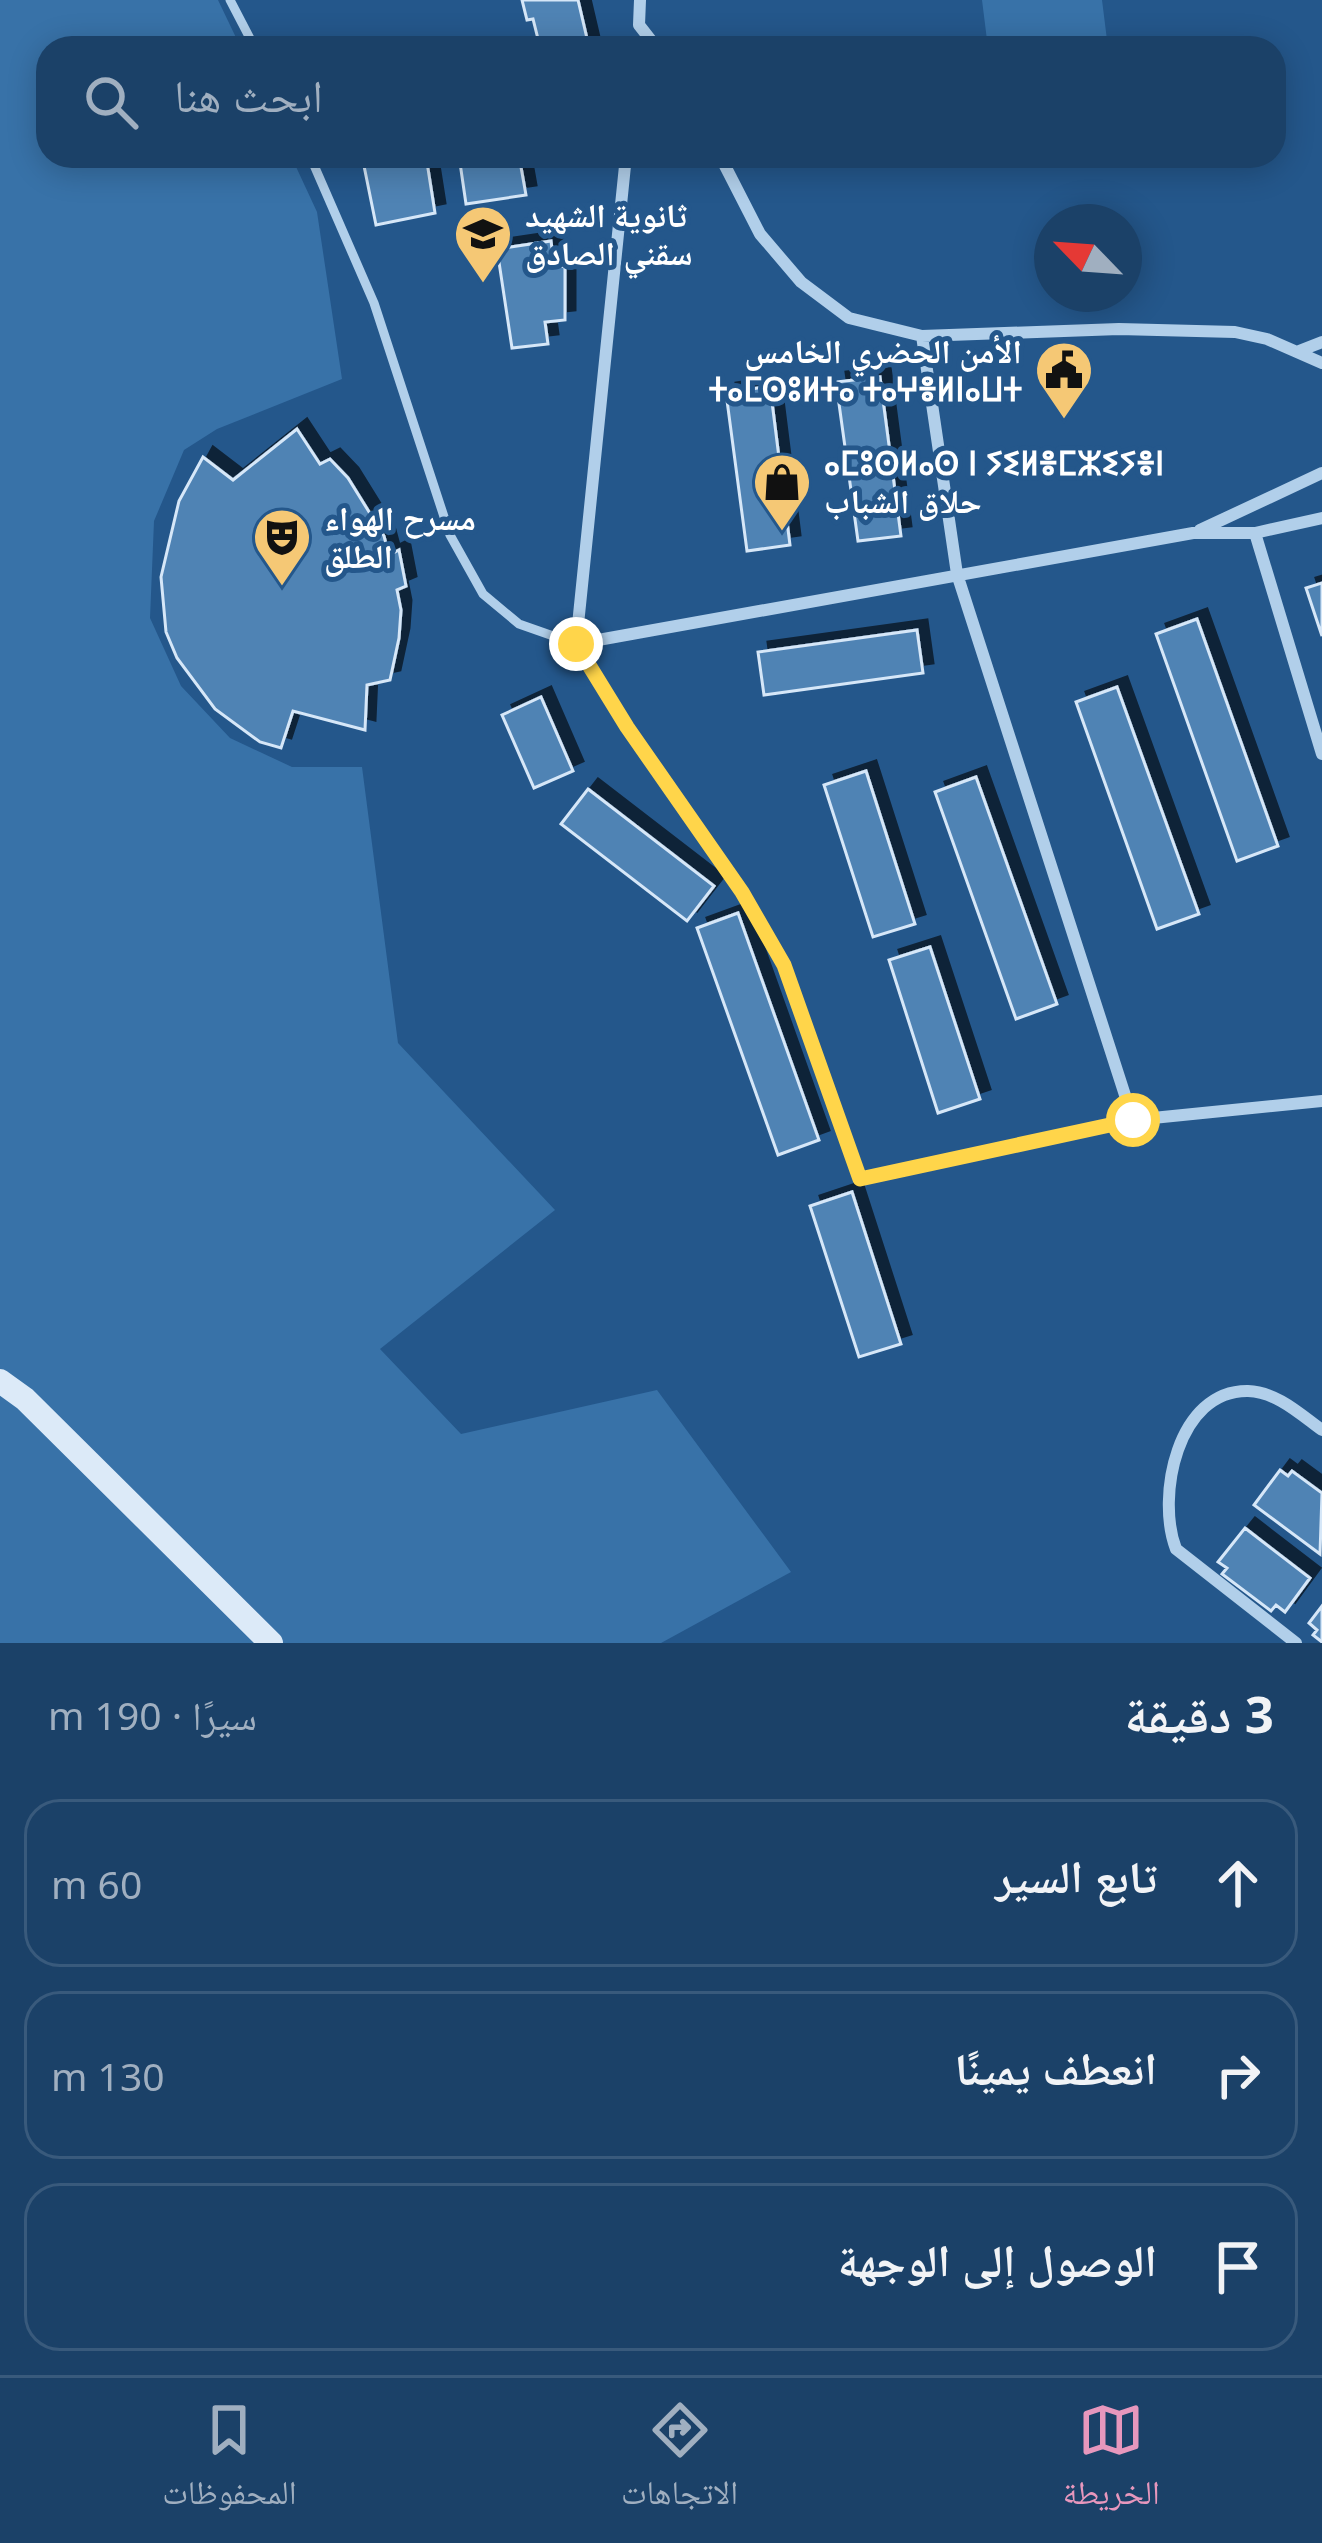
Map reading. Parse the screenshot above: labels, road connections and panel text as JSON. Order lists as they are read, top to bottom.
{
  "places": {
    "school or university": ["ثانوية الشهيد سقني الصادق"],
    "public building": ["الأمن الحضري الخامس ⵜⴰⵎⵙⵓⵍⵜⴰ ⵜⴰⵖⴻⵍⵏⴰⵡⵜ"],
    "shop": ["ⴰⵎⵓⵙⵍⴰⵙ ⵏ ⵢⵉⵍⴻⵎⵣⵉⵢⴻⵏ حلاق الشباب"],
    "theatre": ["مسرح الهواء الطلق"]
  },
  "north": "top left",
  "page": {
    "search": "ابحث هنا",
    "heading": ["3 دقيقة", "سيرًا · 190 m"],
    "list": [
      ["تابع السير", "60 m"],
      ["انعطف يمينًا", "130 m"],
      "الوصول إلى الوجهة"
    ],
    "nav": ["الخريطة", "الاتجاهات", "المحفوظات"]
  }
}
